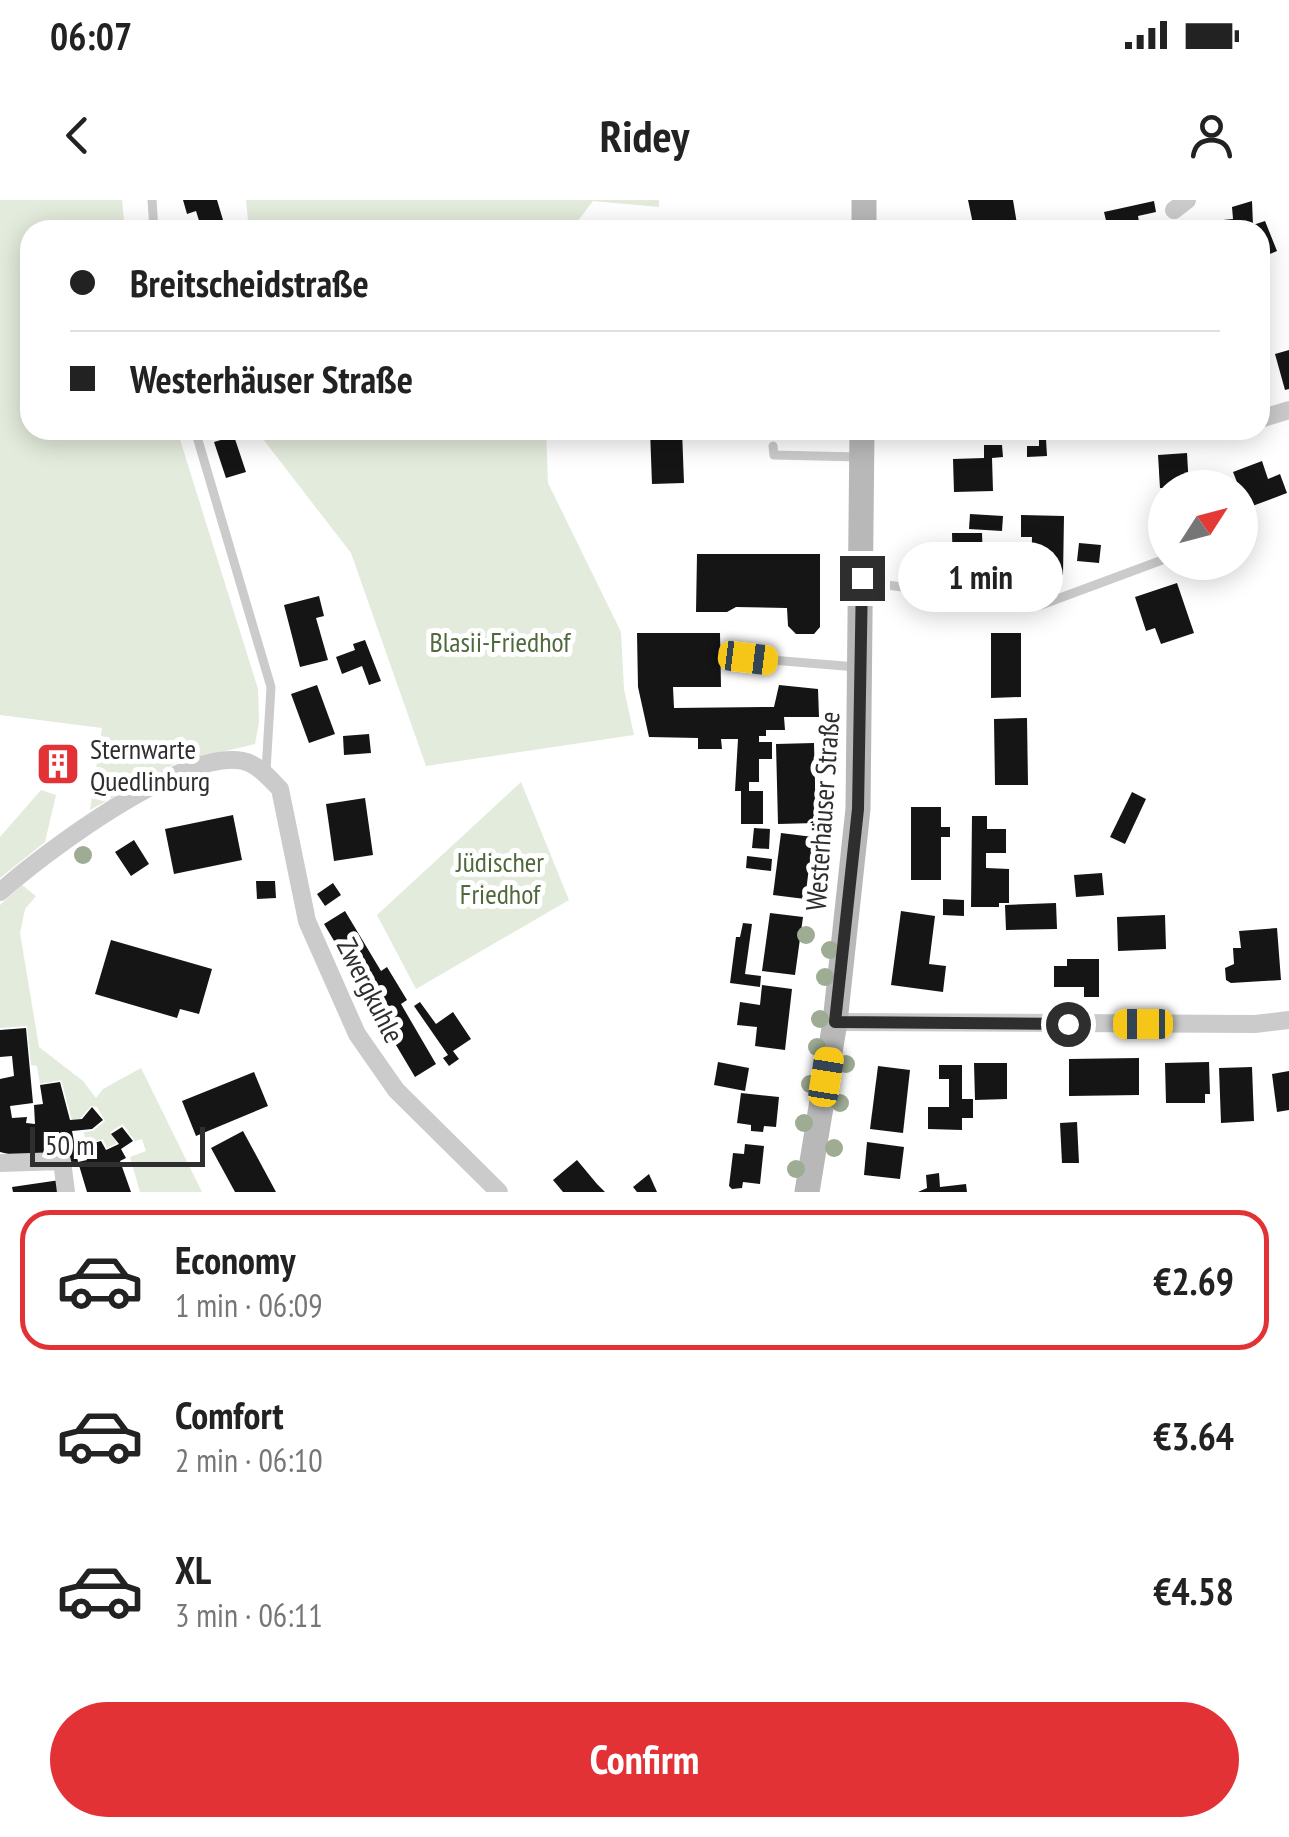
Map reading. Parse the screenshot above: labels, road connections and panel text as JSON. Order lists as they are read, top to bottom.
{
  "streets": {
    "main road": ["Westerhäuser Straße"],
    "street": ["Zwergkuhle"]
  },
  "parks": ["Blasii-Friedhof", "Jüdischer Friedhof"],
  "places": {
    "building": ["Sternwarte Quedlinburg"]
  },
  "scale_bar": "50 m",
  "north": "top right",
  "page": {
    "status": "06:07",
    "header": "Ridey",
    "banner": ["Breitscheidstraße", "Westerhäuser Straße"],
    "bubble": "1 min",
    "scale": "50 m",
    "list": [
      {
        "name": "Economy",
        "note": "1 min · 06:09",
        "value": "€2.69"
      },
      {
        "name": "Comfort",
        "note": "2 min · 06:10",
        "value": "€3.64"
      },
      {
        "name": "XL",
        "note": "3 min · 06:11",
        "value": "€4.58"
      }
    ],
    "buttons": "Confirm"
  }
}
